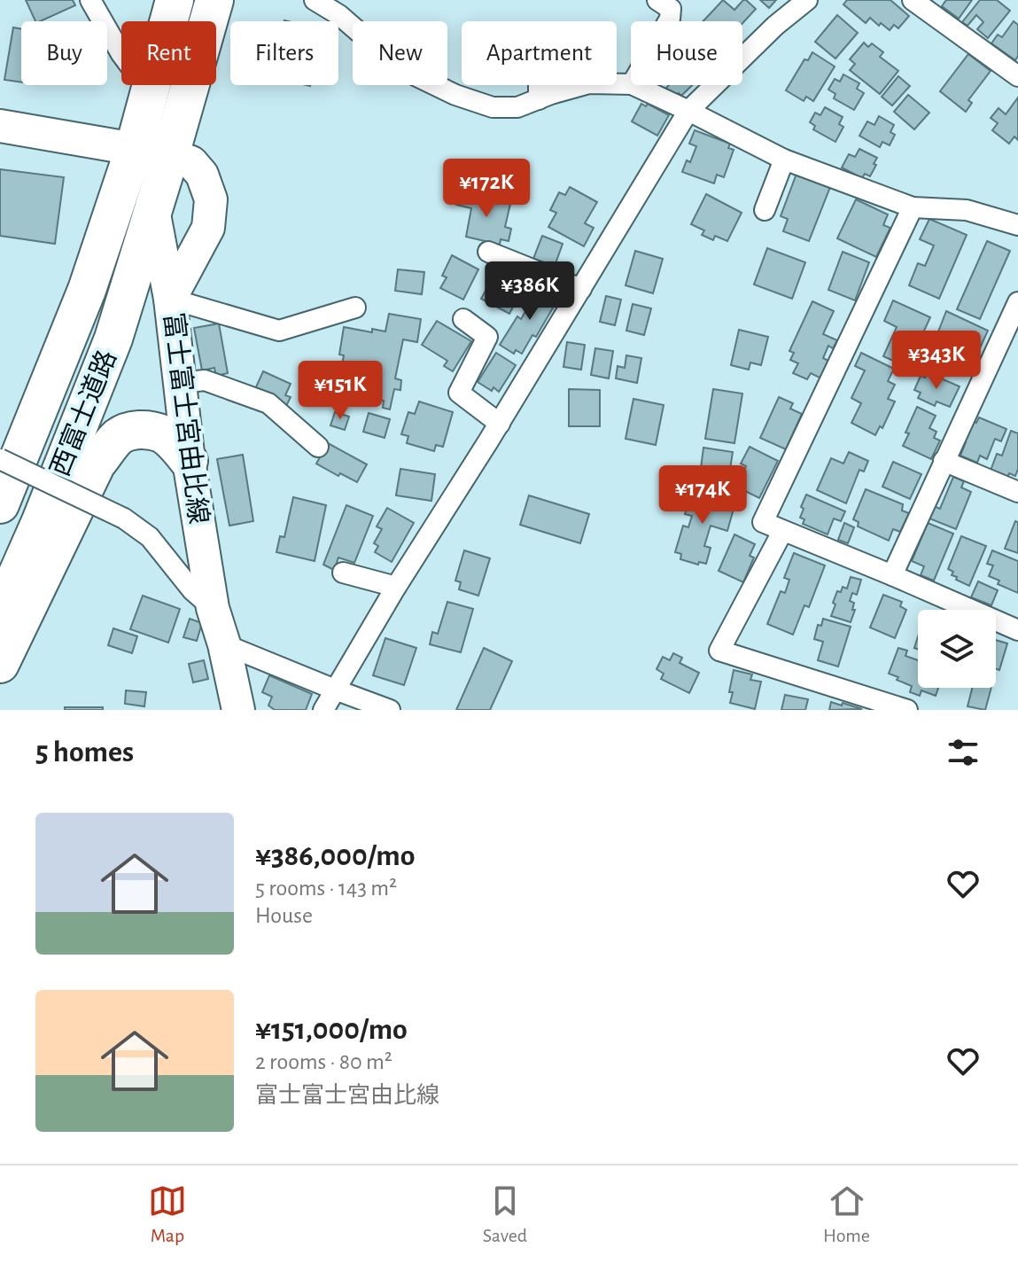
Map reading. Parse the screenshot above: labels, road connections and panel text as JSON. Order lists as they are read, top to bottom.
{
  "streets": {
    "highway": ["西富士道路"],
    "main road": ["富士富士宮由比線"]
  },
  "crossings": [
    ["西富士道路", "富士富士宮由比線"]
  ],
  "page": {
    "chip": [
      "Buy",
      "Rent",
      "Filters",
      "New",
      "Apartment",
      "House"
    ],
    "price": [
      "¥172K",
      "¥386K",
      "¥343K",
      "¥151K",
      "¥174K"
    ],
    "heading": "5 homes",
    "list": [
      {
        "name": "¥386,000/mo",
        "note": "5 rooms · 143 m² · House"
      },
      {
        "name": "¥151,000/mo",
        "note": "2 rooms · 80 m² · 富士富士宮由比線"
      }
    ],
    "tabs": ["Map", "Saved", "Home"]
  }
}
